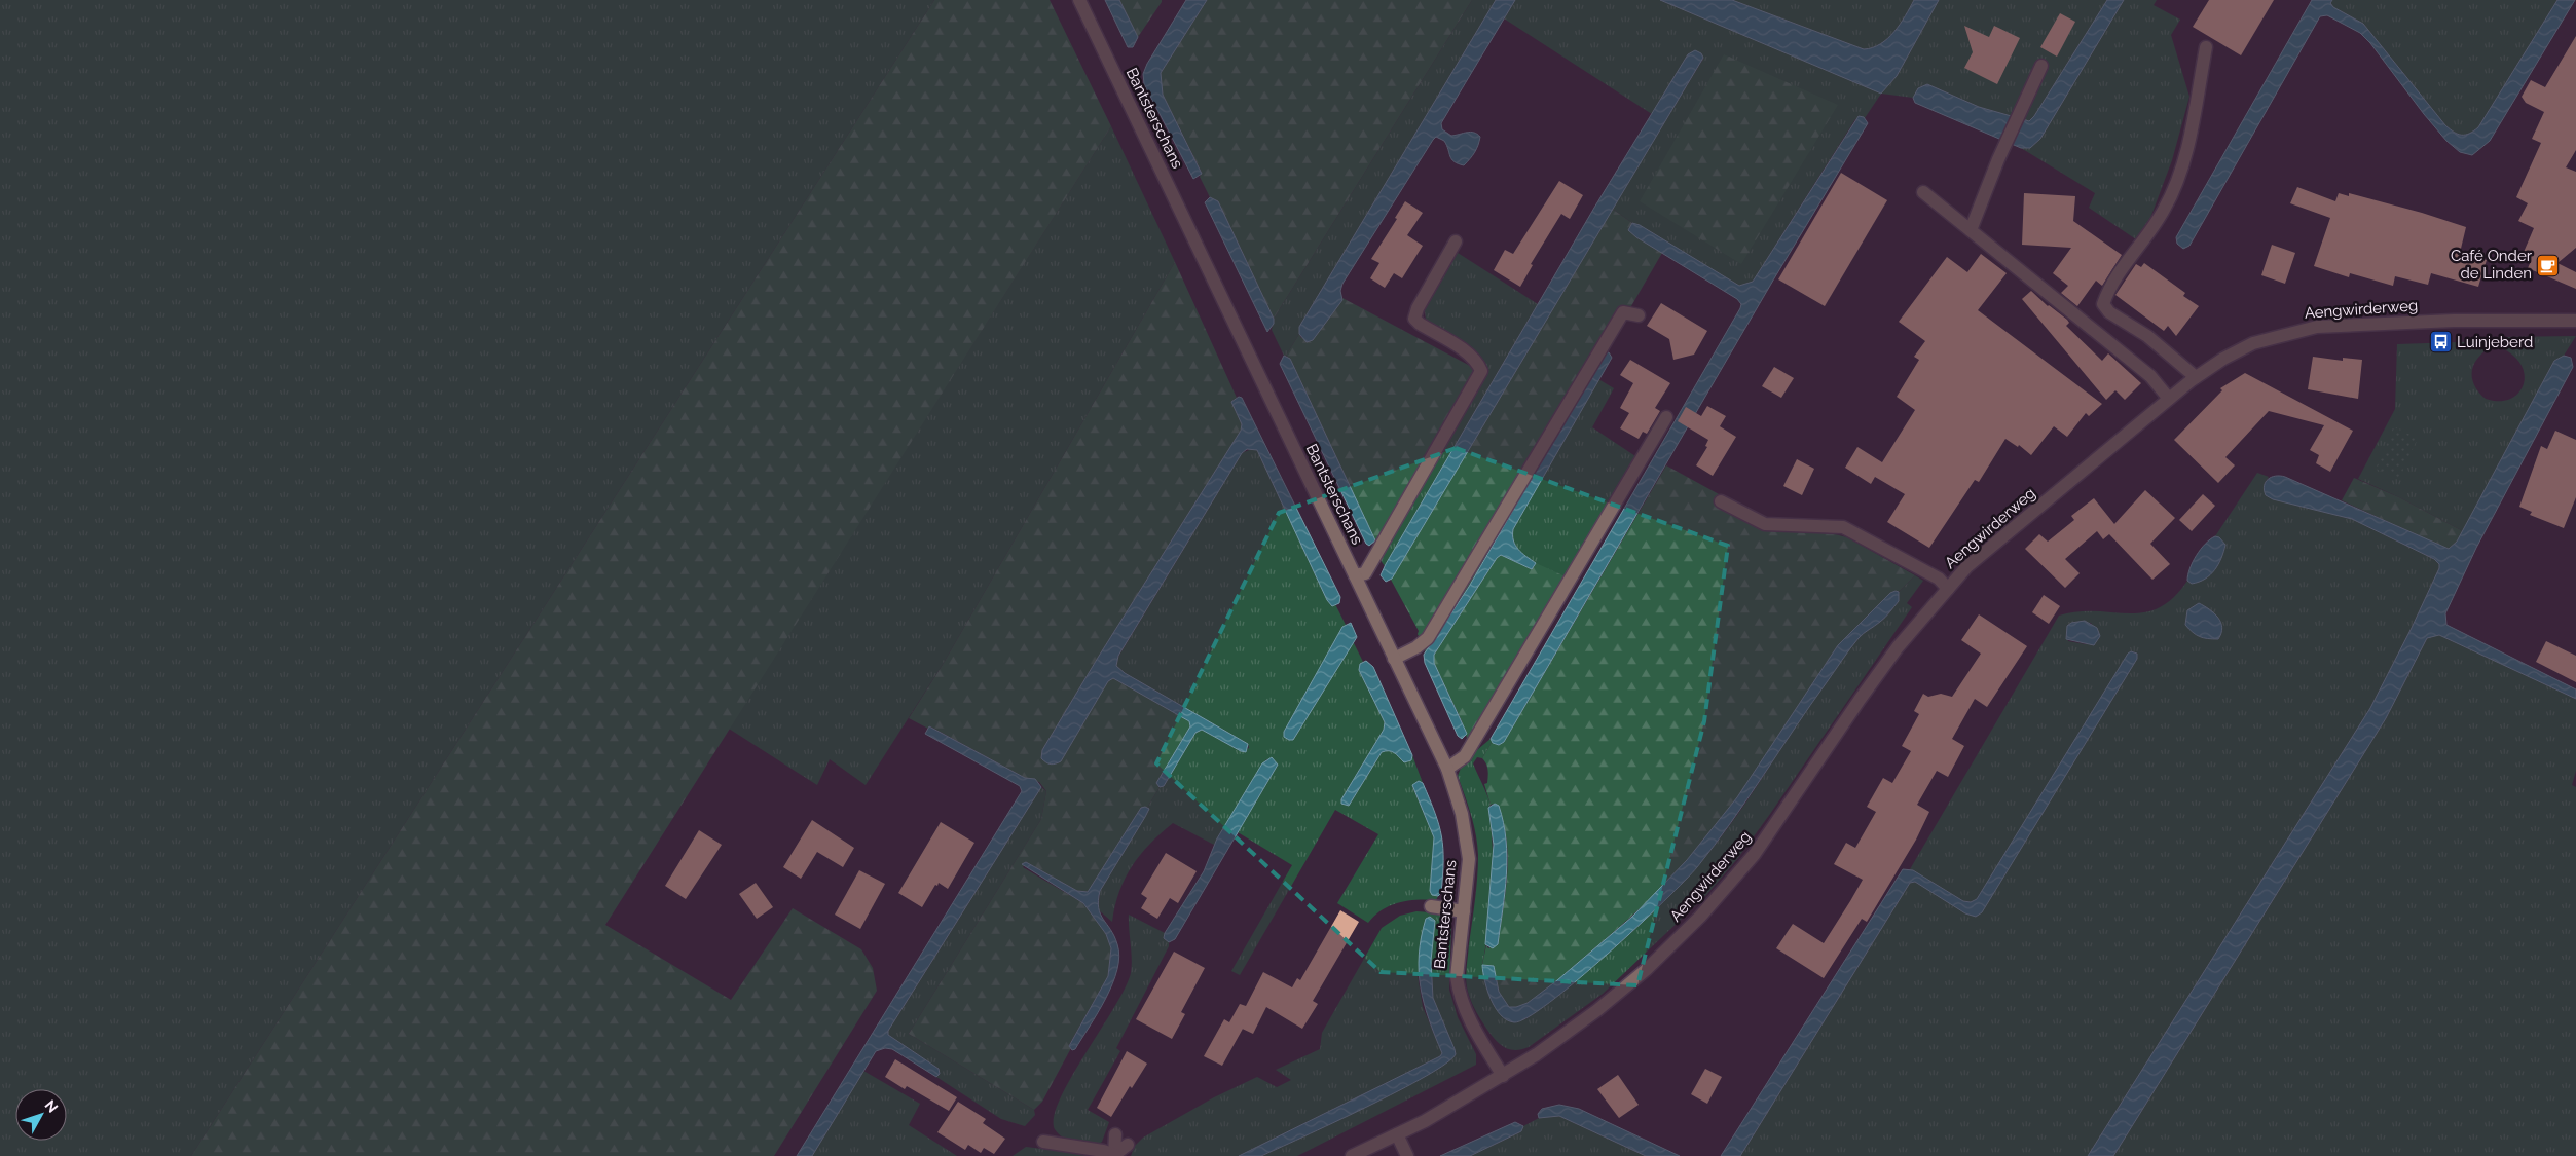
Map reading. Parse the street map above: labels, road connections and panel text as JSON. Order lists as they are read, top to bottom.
{
  "streets": {
    "street": ["Bantsterschans", "Aengwirderweg"]
  },
  "crossings": [
    ["Bantsterschans", "Aengwirderweg"]
  ],
  "places": {
    "cafe": ["Café Onder de Linden"],
    "bus stop": ["Luinjeberd"]
  },
  "north": "top right"
}
